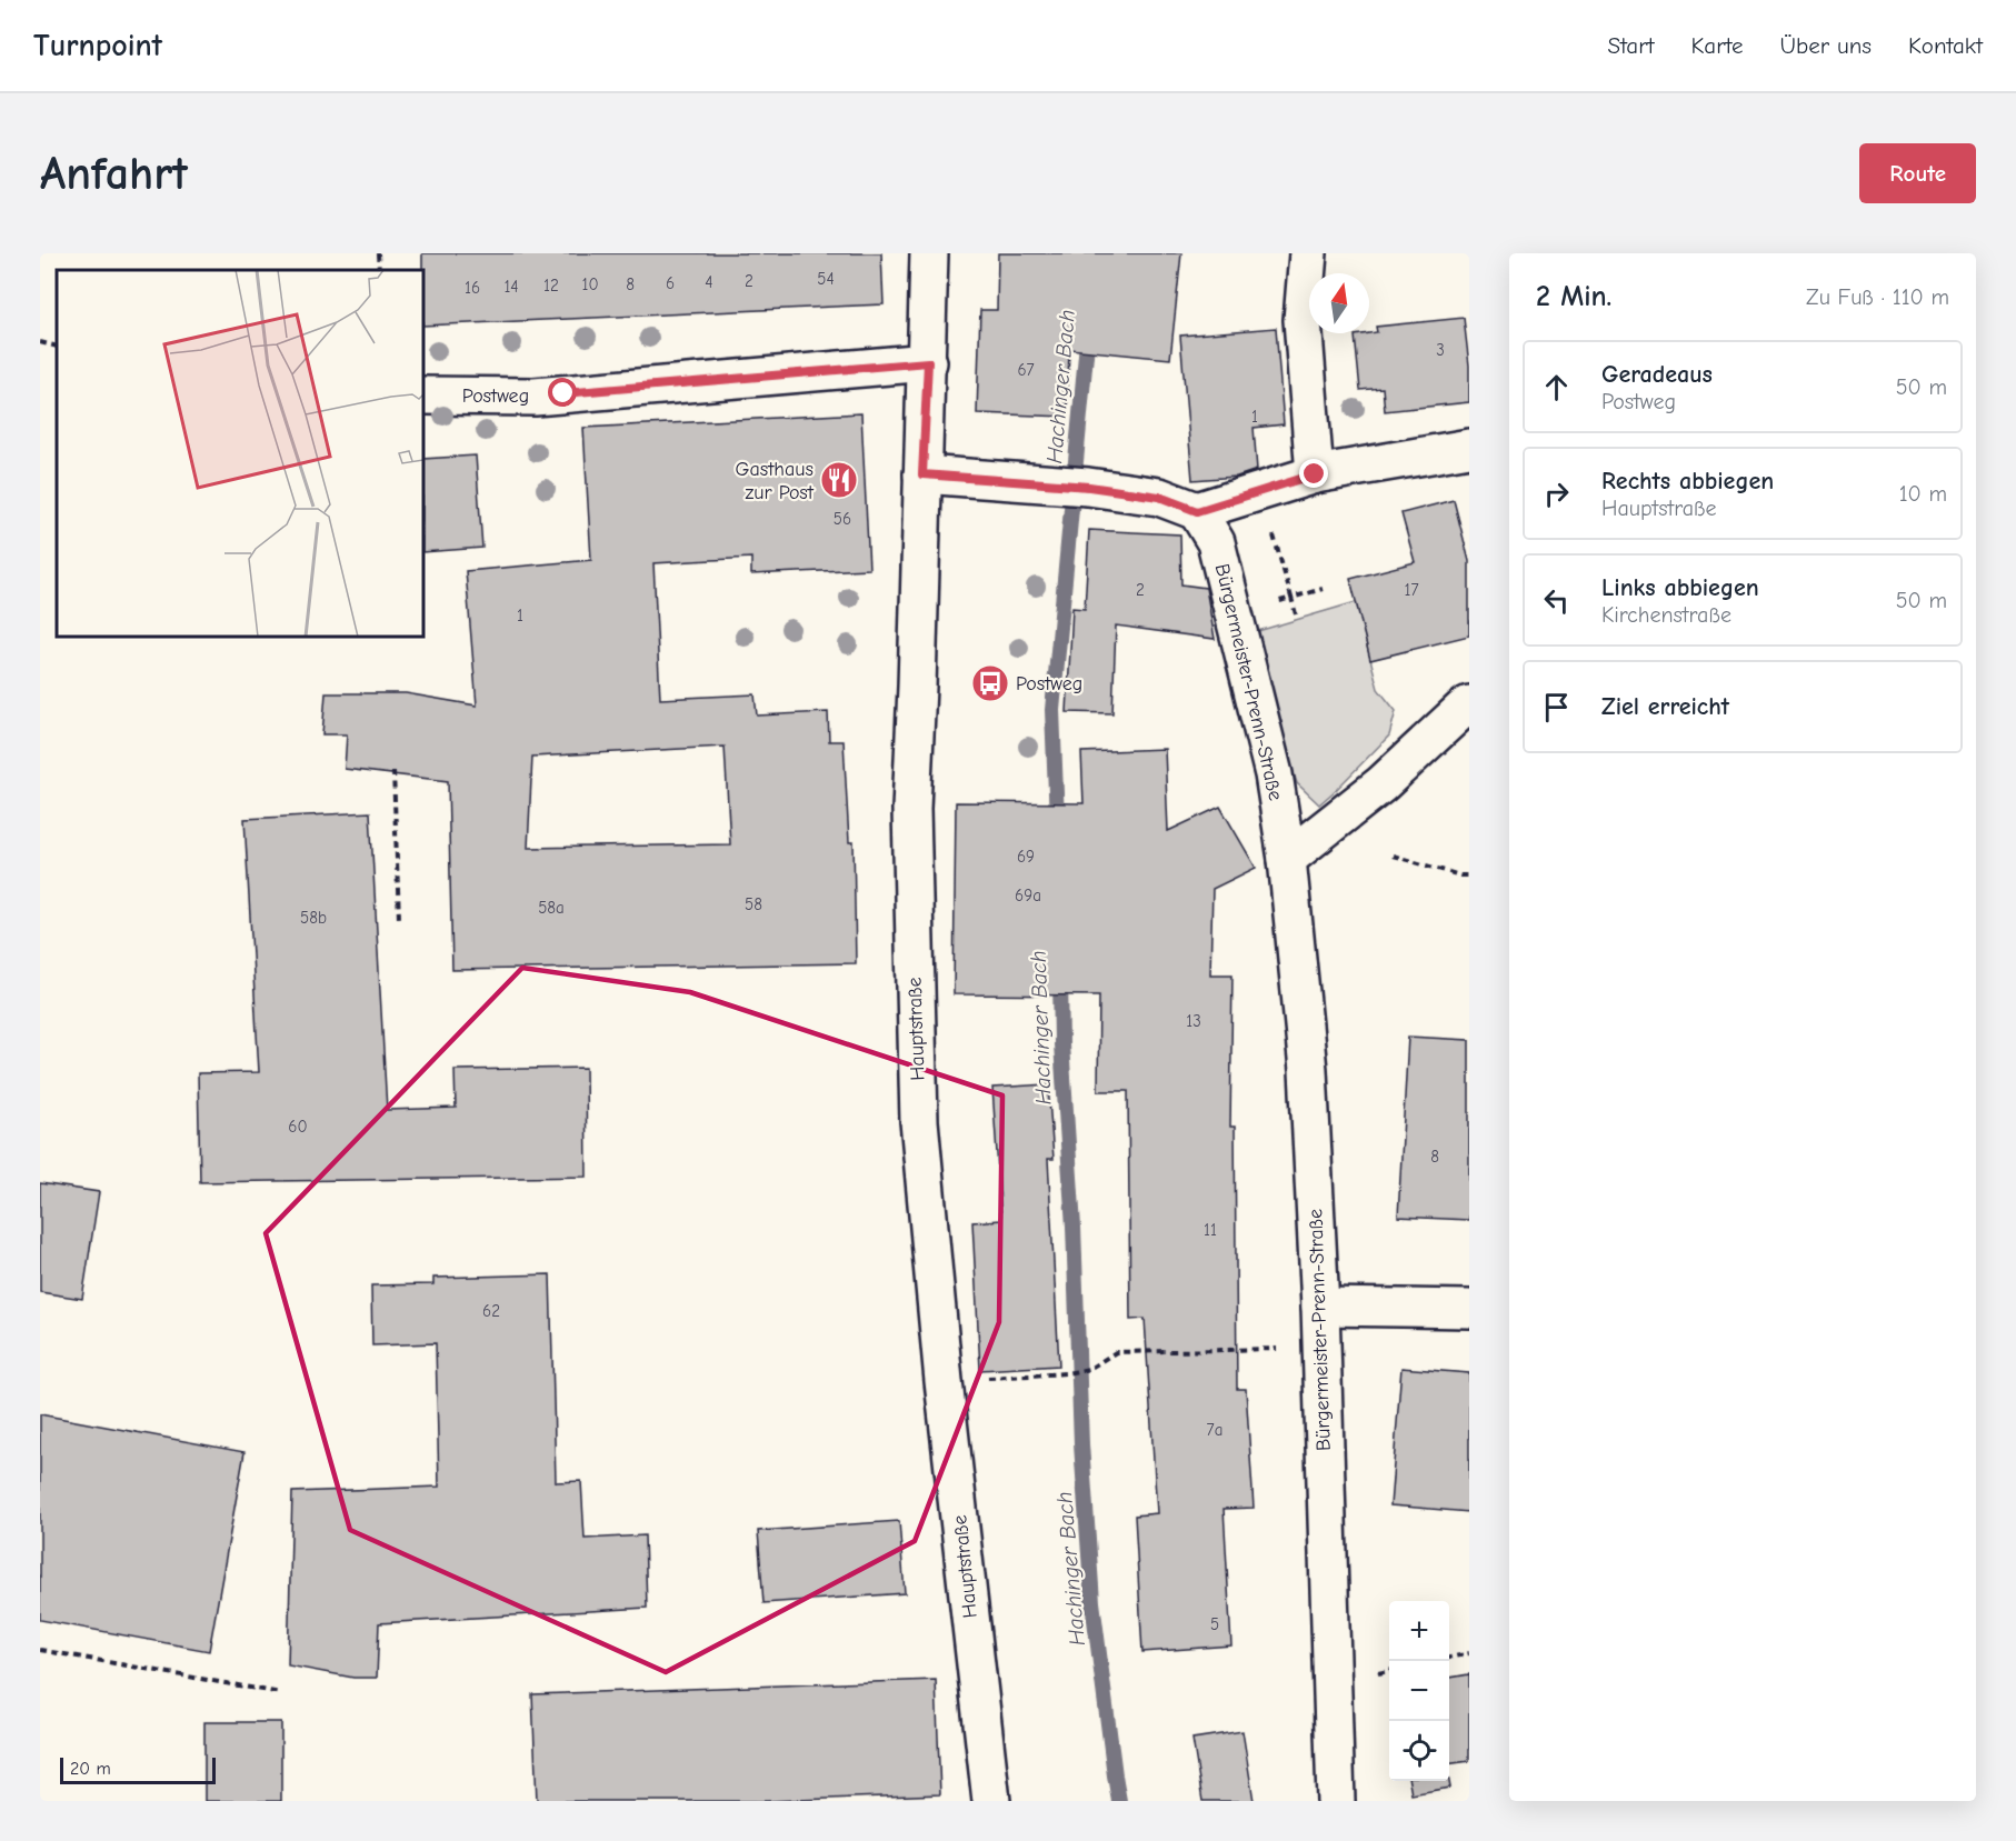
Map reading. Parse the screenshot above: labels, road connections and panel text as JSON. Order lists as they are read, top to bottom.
{
  "streets": {
    "street": ["Postweg", "Bürgermeister-Prenn-Straße", "Hauptstraße"]
  },
  "crossings": [
    ["Postweg", "Hauptstraße"]
  ],
  "water": ["Hachinger Bach"],
  "places": {
    "restaurant": ["Gasthaus zur Post"],
    "bus stop": ["Postweg"]
  },
  "house_numbers": [
    "54",
    "2",
    "4",
    "6",
    "10",
    "8",
    "12",
    "14",
    "16",
    "3",
    "67",
    "1",
    "56",
    "2",
    "17",
    "1",
    "69",
    "69a",
    "58",
    "58a",
    "58b",
    "13",
    "60",
    "8",
    "11",
    "62",
    "7a",
    "5"
  ],
  "scale_bar": "20 m",
  "north": "top",
  "page": {
    "header": "Turnpoint",
    "nav": [
      "Start",
      "Karte",
      "Über uns",
      "Kontakt"
    ],
    "buttons": "Route",
    "title": "Anfahrt",
    "heading": ["2 Min.", "Zu Fuß · 110 m"],
    "list": [
      ["Geradeaus", "Postweg", "50 m"],
      ["Rechts abbiegen", "Hauptstraße", "10 m"],
      ["Links abbiegen", "Kirchenstraße", "50 m"],
      "Ziel erreicht"
    ],
    "map_buttons": ["+", "−"],
    "scale": "20 m"
  }
}
